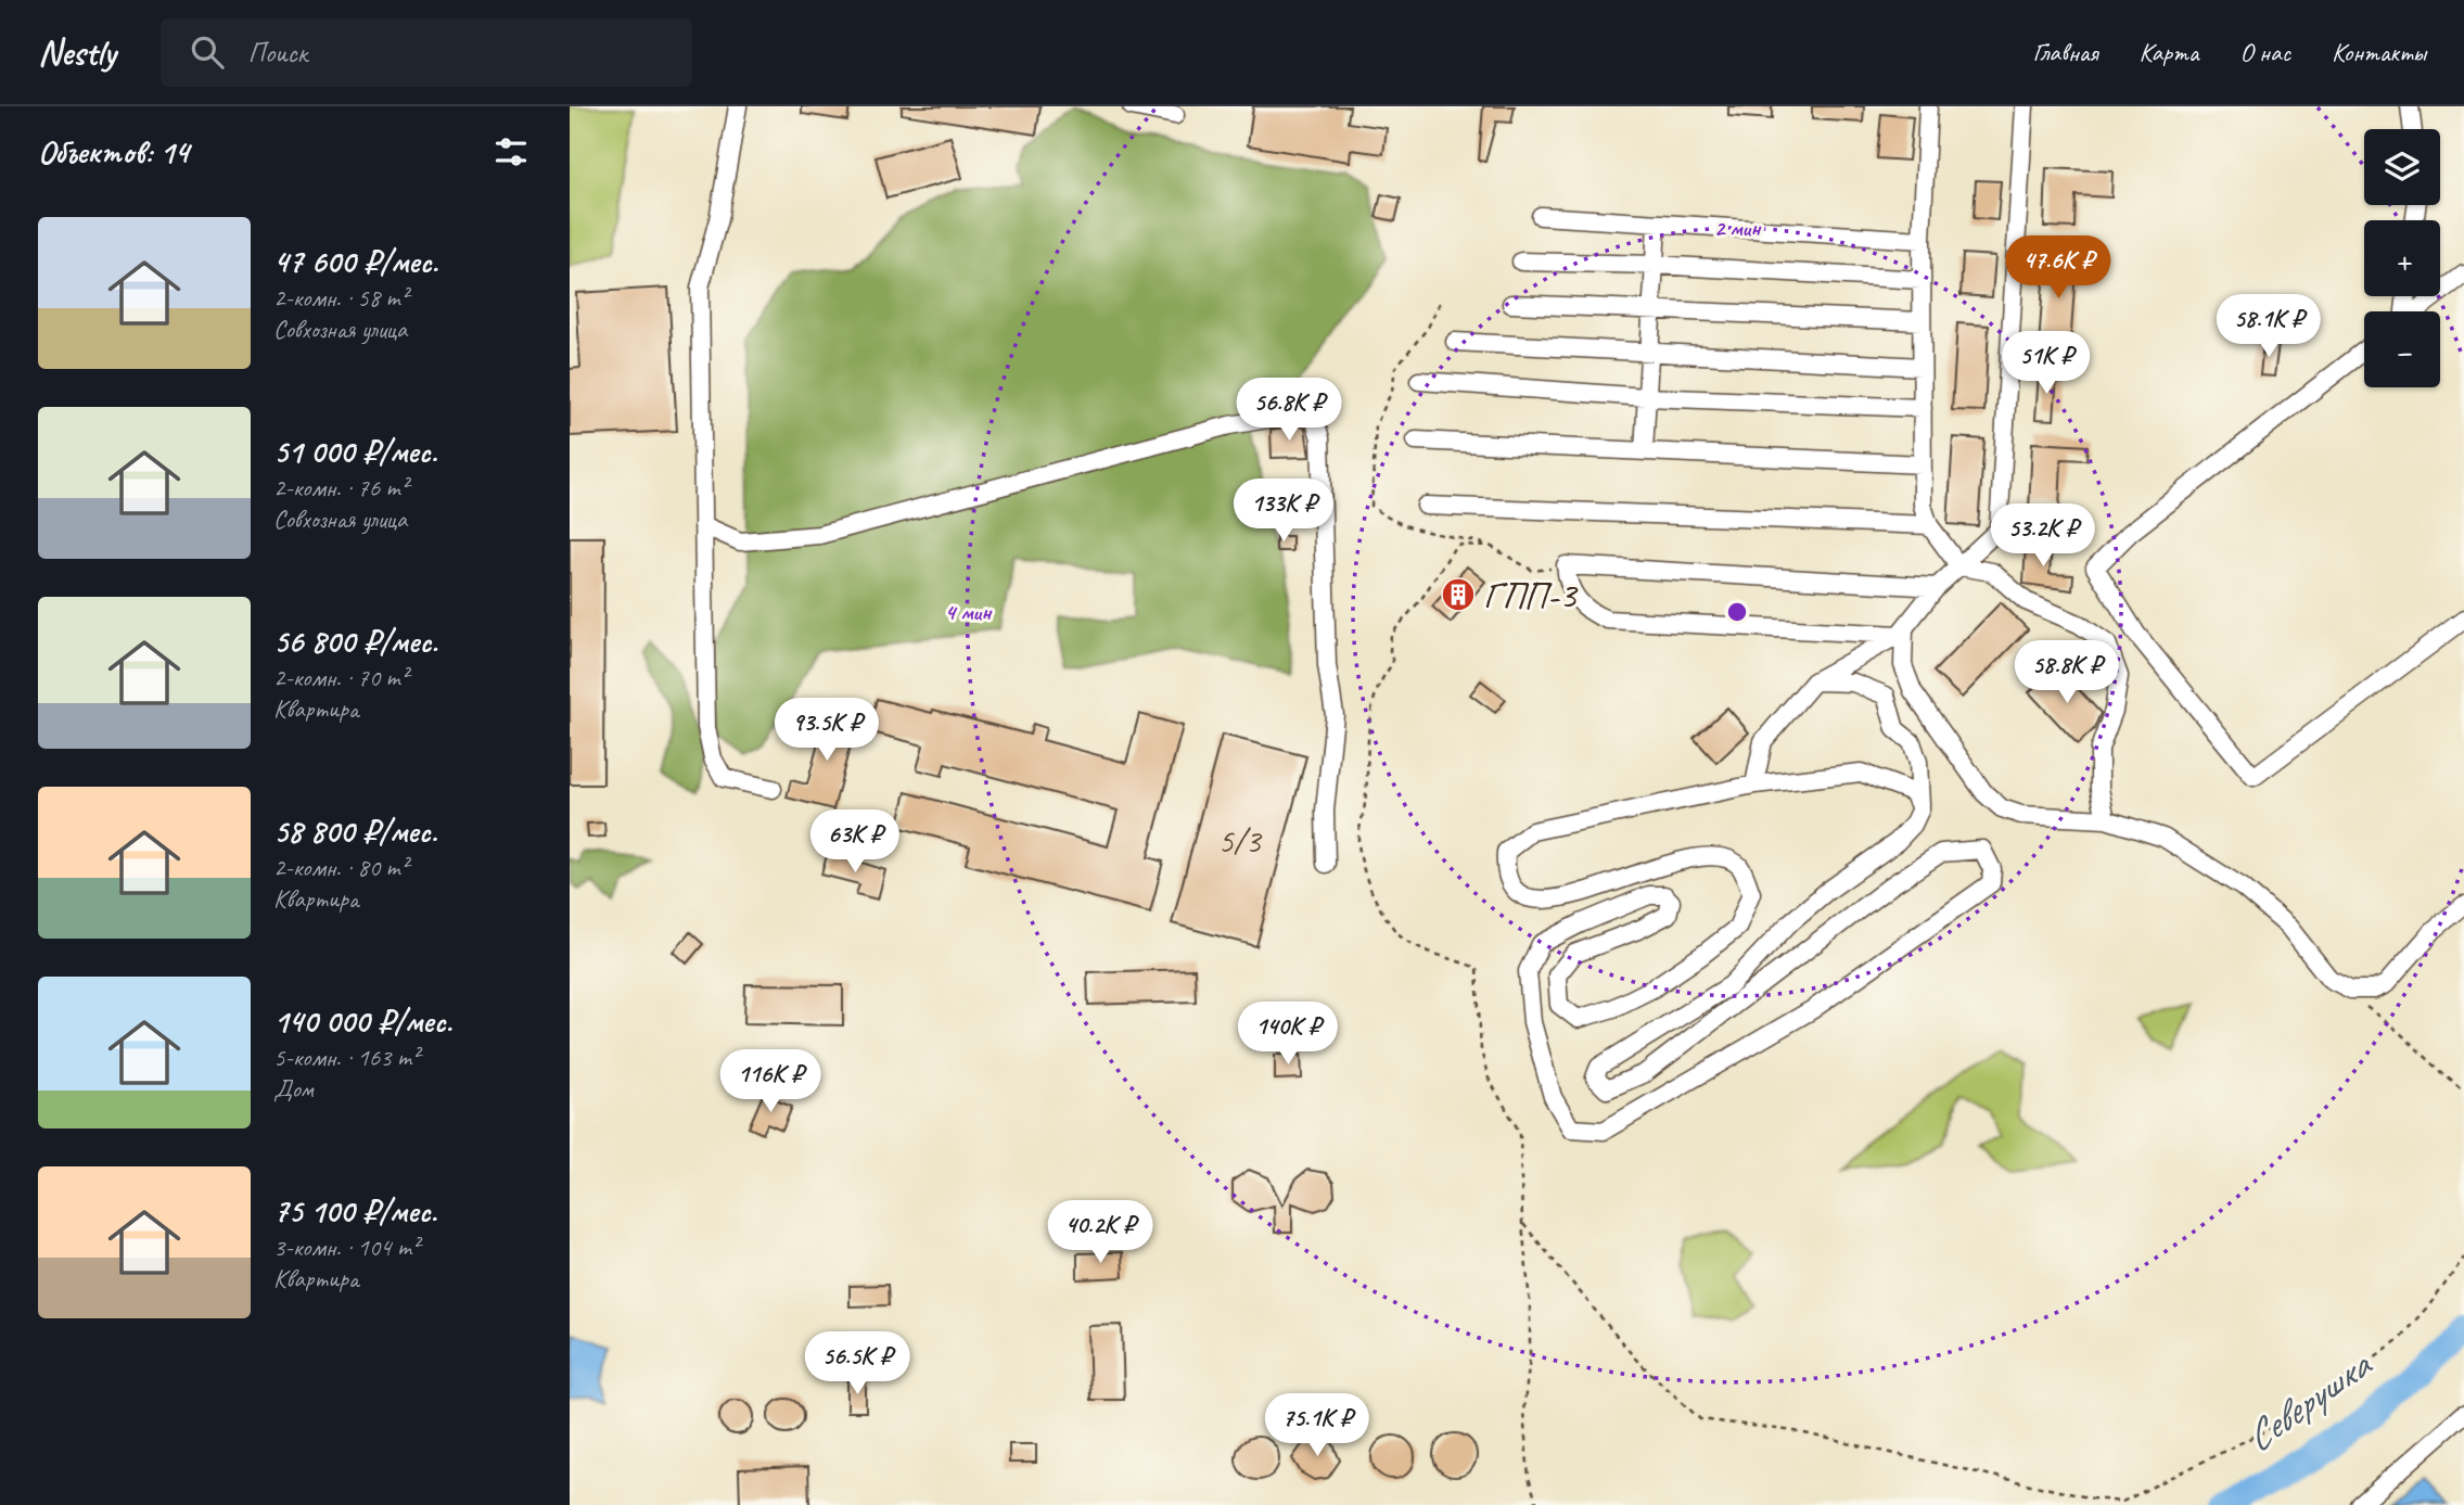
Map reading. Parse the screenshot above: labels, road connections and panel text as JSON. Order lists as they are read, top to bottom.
{
  "water": ["Северушка"],
  "places": {
    "building": ["ГПП-3"]
  },
  "house_numbers": ["5/3"],
  "page": {
    "header": "Nestly",
    "search": "Поиск",
    "nav": [
      "Главная",
      "Карта",
      "О нас",
      "Контакты"
    ],
    "heading": "Объектов: 14",
    "map_buttons": ["+", "−"],
    "list": [
      {
        "name": "47 600 ₽/мес.",
        "note": "2-комн. · 58 m² · Совхозная улица"
      },
      {
        "name": "51 000 ₽/мес.",
        "note": "2-комн. · 76 m² · Совхозная улица"
      },
      {
        "name": "56 800 ₽/мес.",
        "note": "2-комн. · 70 m² · Квартира"
      },
      {
        "name": "58 800 ₽/мес.",
        "note": "2-комн. · 80 m² · Квартира"
      },
      {
        "name": "140 000 ₽/мес.",
        "note": "5-комн. · 163 m² · Дом"
      },
      {
        "name": "75 100 ₽/мес.",
        "note": "3-комн. · 104 m² · Квартира"
      }
    ],
    "price": [
      "47.6K ₽",
      "58.1K ₽",
      "51K ₽",
      "56.8K ₽",
      "133K ₽",
      "53.2K ₽",
      "58.8K ₽",
      "93.5K ₽",
      "63K ₽",
      "140K ₽",
      "116K ₽",
      "40.2K ₽",
      "56.5K ₽",
      "75.1K ₽"
    ]
  },
  "rings": ["2 мин", "4 мин"]
}
